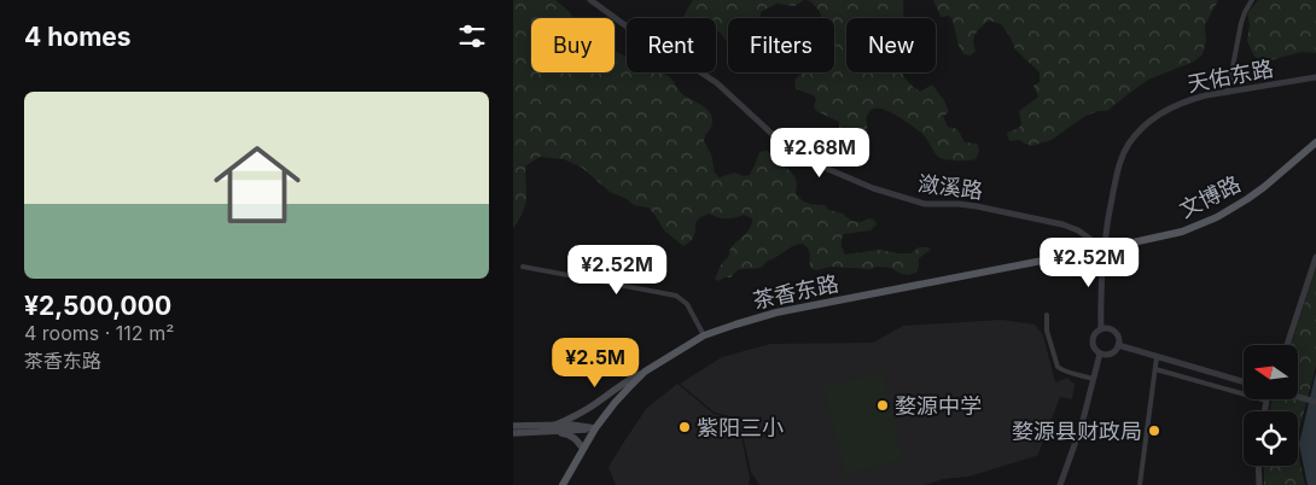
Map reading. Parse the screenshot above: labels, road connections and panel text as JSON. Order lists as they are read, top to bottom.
{
  "streets": {
    "main road": ["文博路", "茶香东路"],
    "street": ["天佑东路", "潋溪路"]
  },
  "crossings": [
    ["天佑东路", "潋溪路"],
    ["天佑东路", "文博路"],
    ["天佑东路", "茶香东路"],
    ["潋溪路", "文博路"],
    ["潋溪路", "茶香东路"],
    ["文博路", "茶香东路"]
  ],
  "places": ["婺源中学", "紫阳三小", "婺源县财政局"],
  "north": "left",
  "page": {
    "heading": "4 homes",
    "chip": [
      "Buy",
      "Rent",
      "Filters",
      "New"
    ],
    "list": [
      {
        "name": "¥2,500,000",
        "note": "4 rooms · 112 m² · 茶香东路"
      }
    ],
    "price": [
      "¥2.68M",
      "¥2.52M",
      "¥2.52M",
      "¥2.5M"
    ]
  }
}
